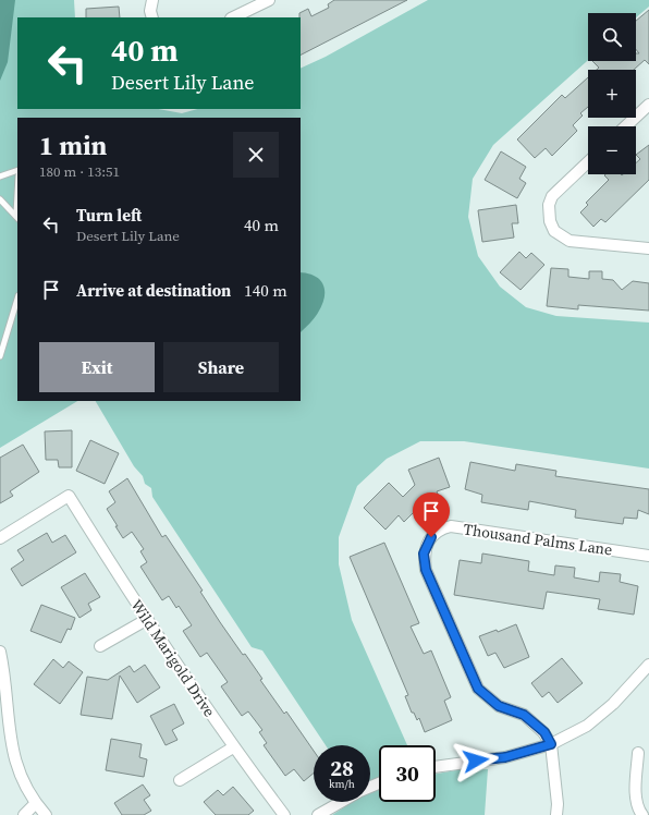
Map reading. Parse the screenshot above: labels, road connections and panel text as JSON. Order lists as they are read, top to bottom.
{
  "streets": {
    "street": ["Thousand Palms Lane", "Wild Marigold Drive"]
  },
  "page": {
    "map_buttons": ["+", "−"],
    "turn": ["40 m", "Desert Lily Lane"],
    "heading": ["1 min", "180 m · 13:51"],
    "list": [
      {
        "name": "Turn left",
        "note": "Desert Lily Lane",
        "value": "40 m"
      },
      {
        "name": "Arrive at destination",
        "value": "140 m"
      }
    ],
    "buttons": ["Exit", "Share"],
    "speed": "28 km/h",
    "limit": "30"
  }
}
